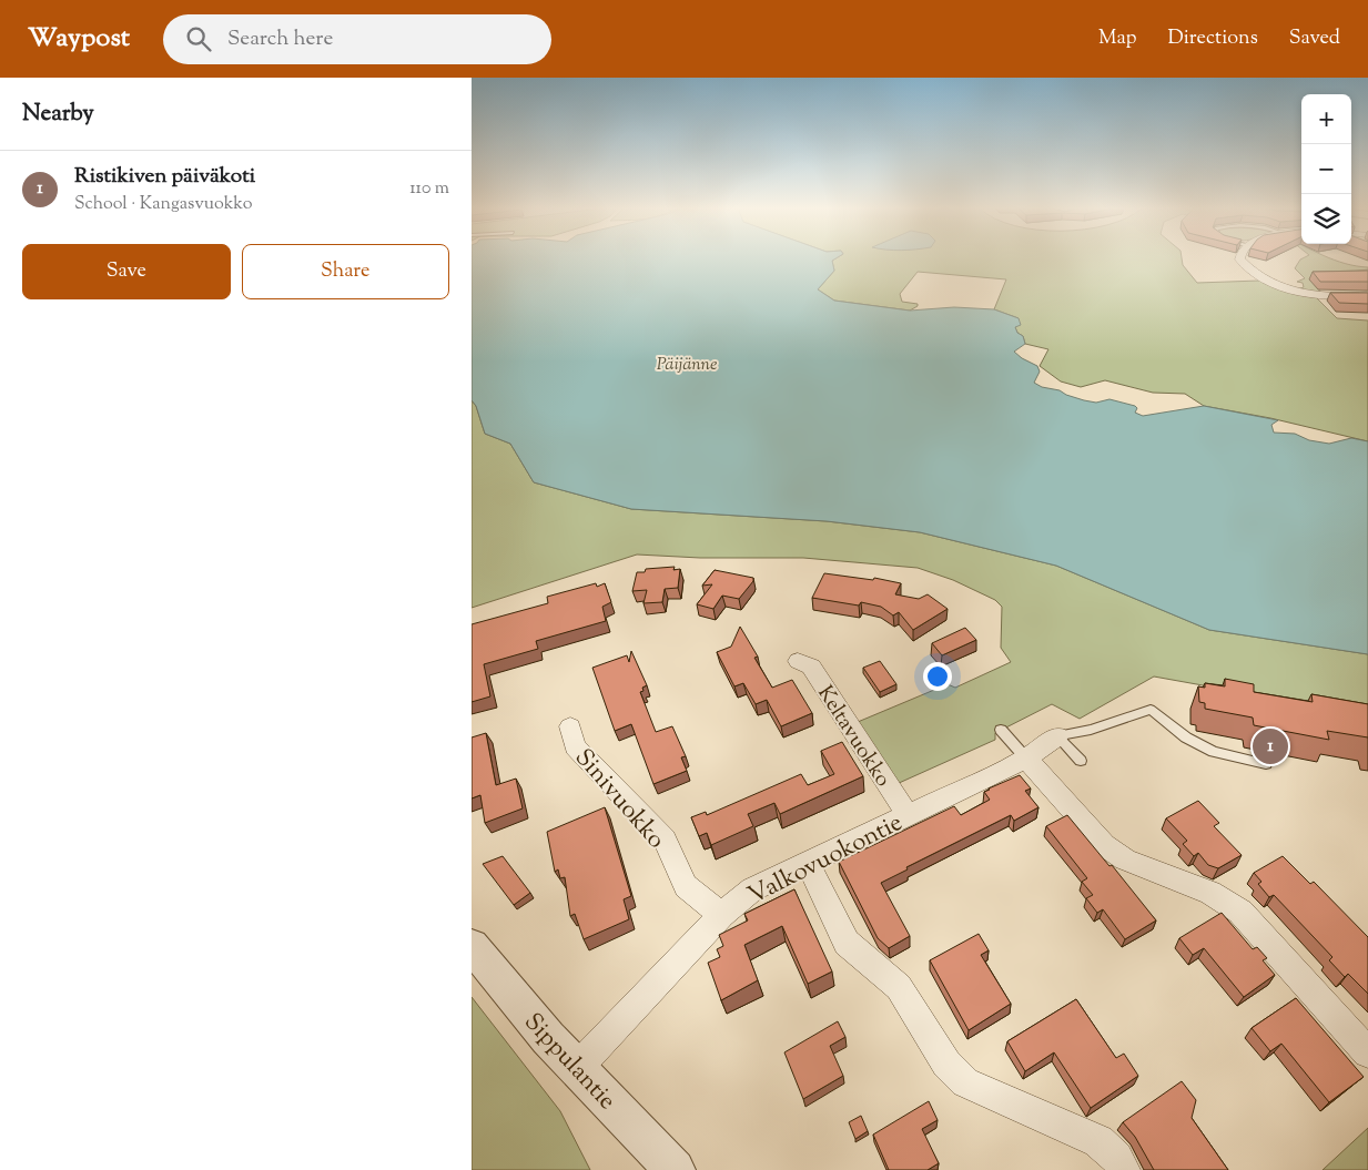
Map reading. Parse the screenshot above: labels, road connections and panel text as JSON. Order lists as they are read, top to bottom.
{
  "streets": {
    "street": [
      "Keltavuokko",
      "Sinivuokko",
      "Valkovuokontie",
      "Sippulantie"
    ]
  },
  "crossings": [
    ["Keltavuokko", "Valkovuokontie"],
    ["Sinivuokko", "Valkovuokontie"],
    ["Valkovuokontie", "Sippulantie"]
  ],
  "water": ["Päijänne"],
  "page": {
    "header": "Waypost",
    "search": "Search here",
    "nav": ["Map", "Directions", "Saved"],
    "heading": "Nearby",
    "map_buttons": ["+", "−"],
    "list": [
      {
        "mark": "1",
        "name": "Ristikiven päiväkoti",
        "note": "School · Kangasvuokko",
        "value": "110 m"
      }
    ],
    "buttons": ["Save", "Share"],
    "pins": "1"
  }
}
